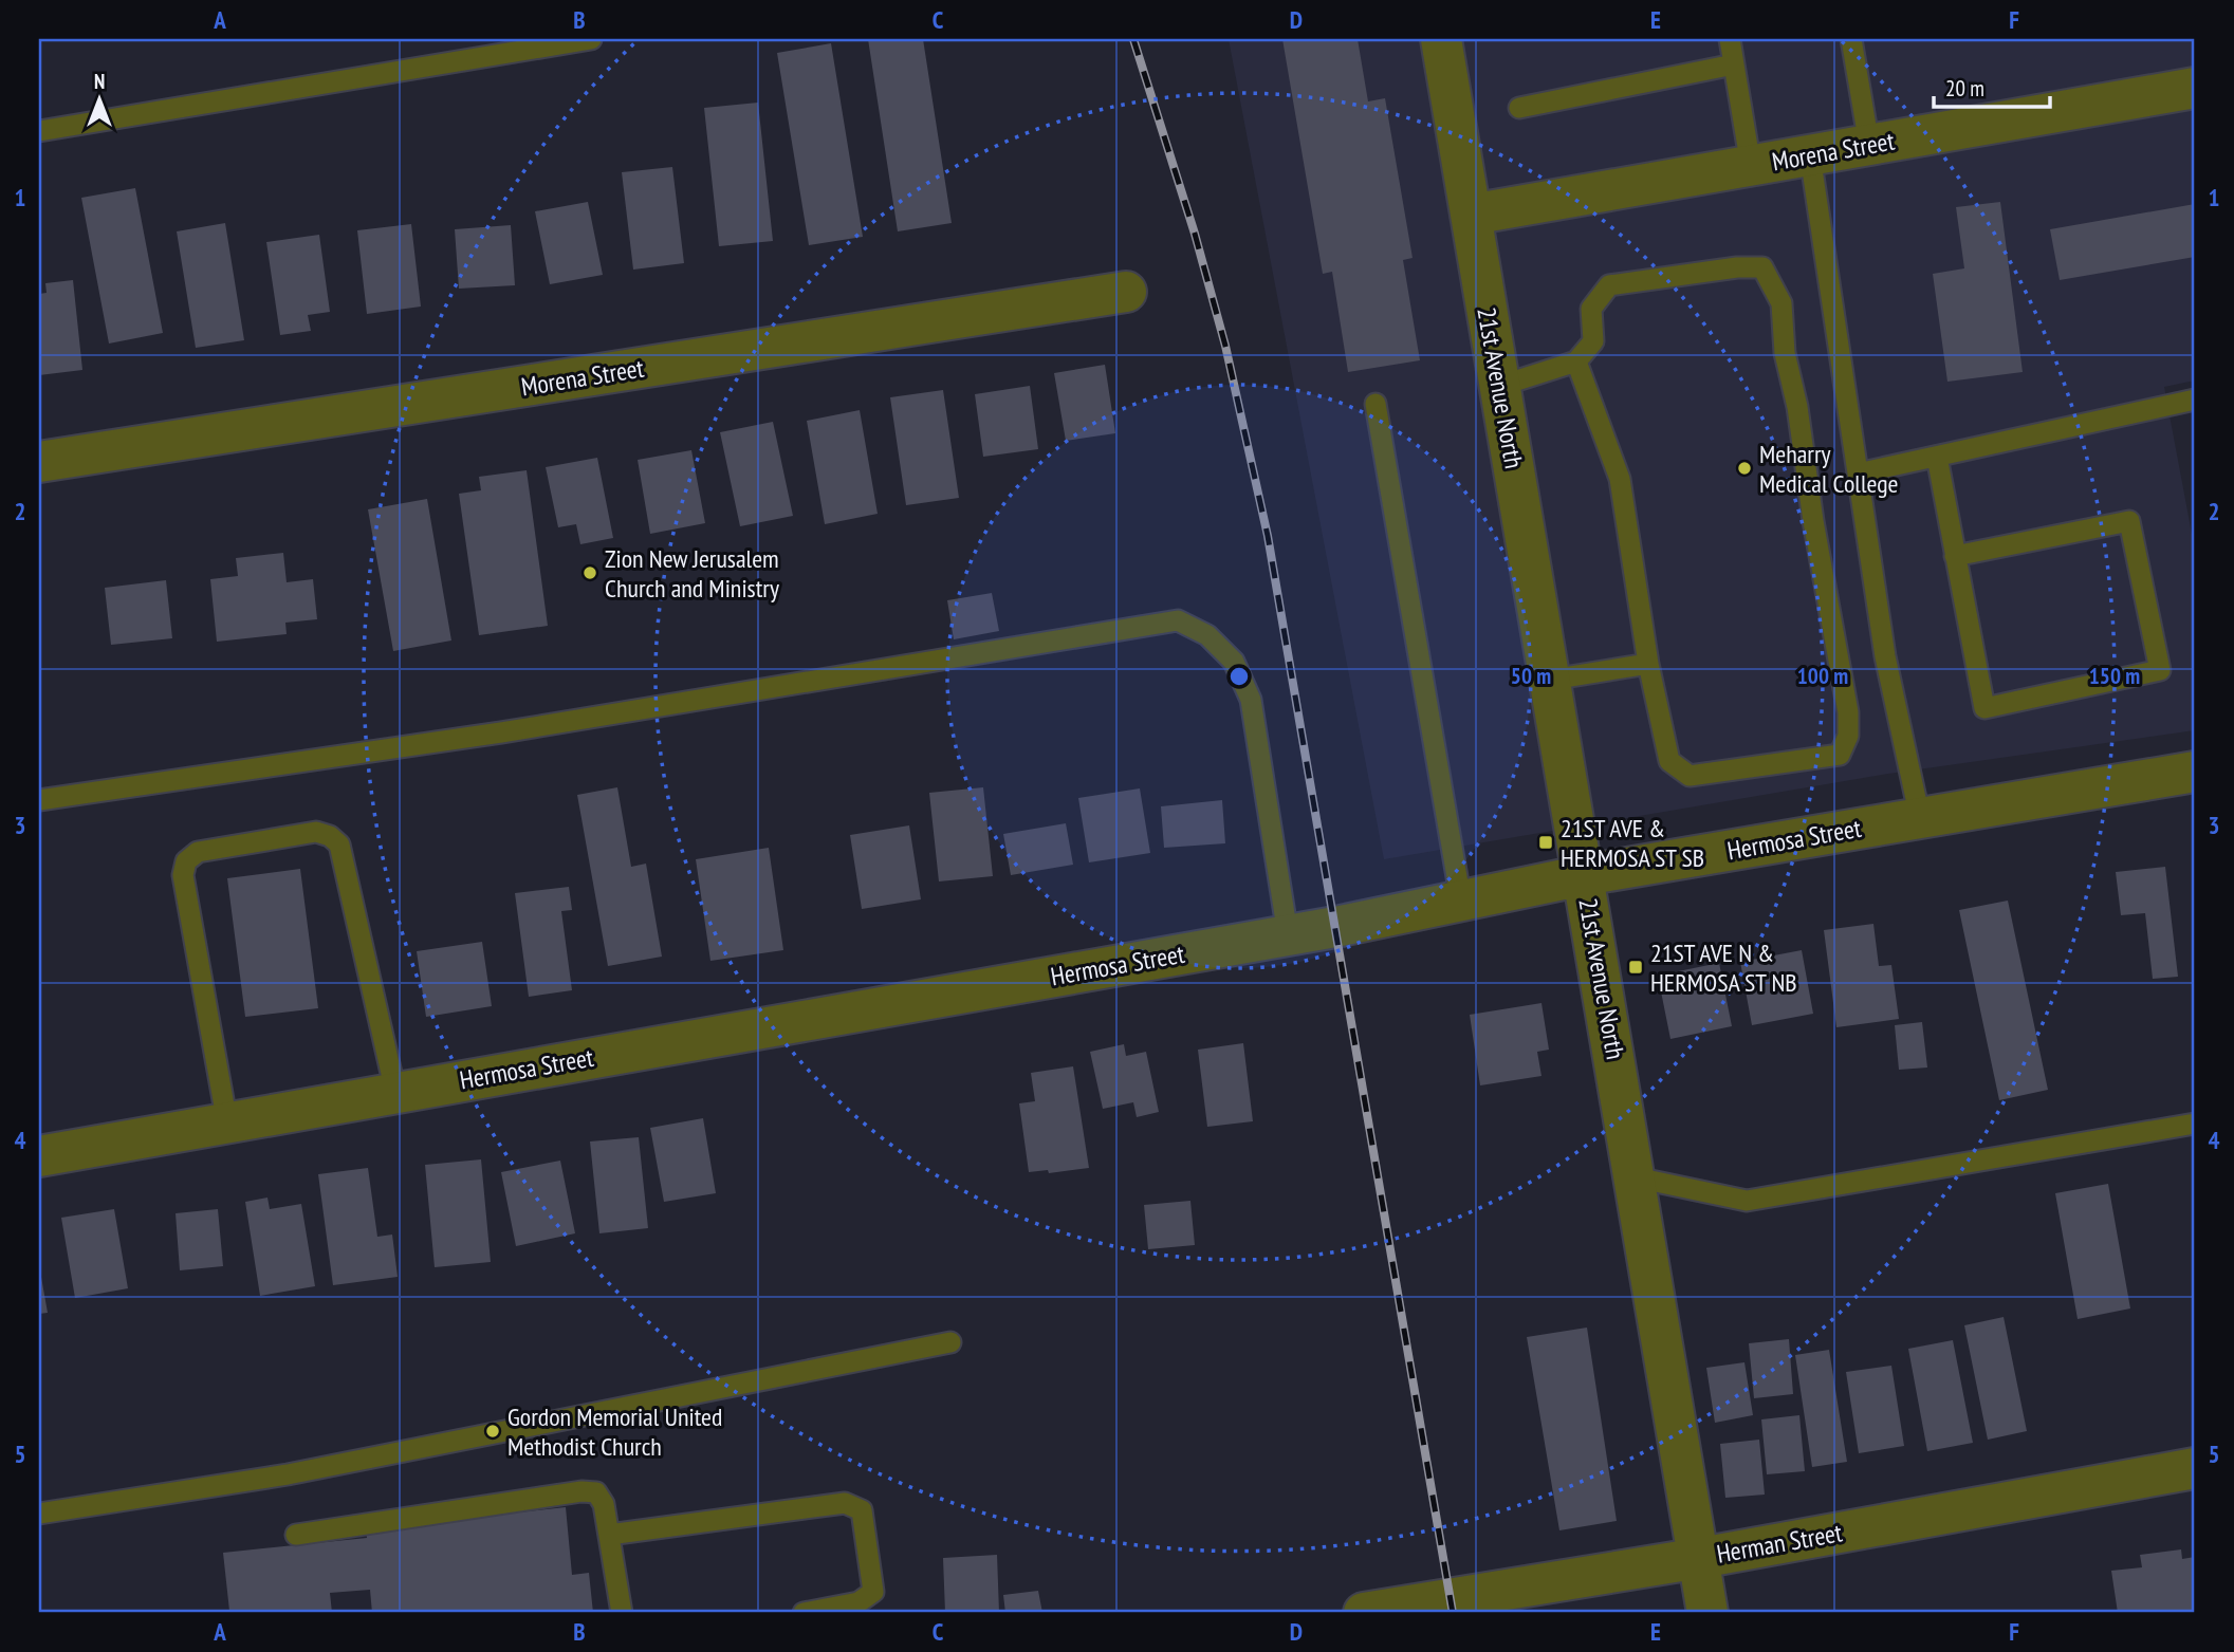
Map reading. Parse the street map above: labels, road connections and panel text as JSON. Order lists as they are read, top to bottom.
{
  "streets": {
    "street": [
      "Morena Street",
      "21st Avenue North",
      "Hermosa Street",
      "Herman Street"
    ]
  },
  "crossings": [
    ["Morena Street", "21st Avenue North"],
    ["21st Avenue North", "Hermosa Street"],
    ["21st Avenue North", "Herman Street"]
  ],
  "places": {
    "other": ["Meharry Medical College", "Zion New Jerusalem Church and Ministry", "Gordon Memorial United Methodist Church"],
    "transit": ["21ST AVE & HERMOSA ST SB", "21ST AVE N & HERMOSA ST NB"]
  },
  "scale_bar": "20 m",
  "north": "top",
  "grid": {
    "columns": [
      "A",
      "B",
      "C",
      "D",
      "E",
      "F"
    ],
    "rows": [
      "1",
      "2",
      "3",
      "4",
      "5"
    ]
  },
  "rings": ["50 m", "100 m", "150 m"]
}
